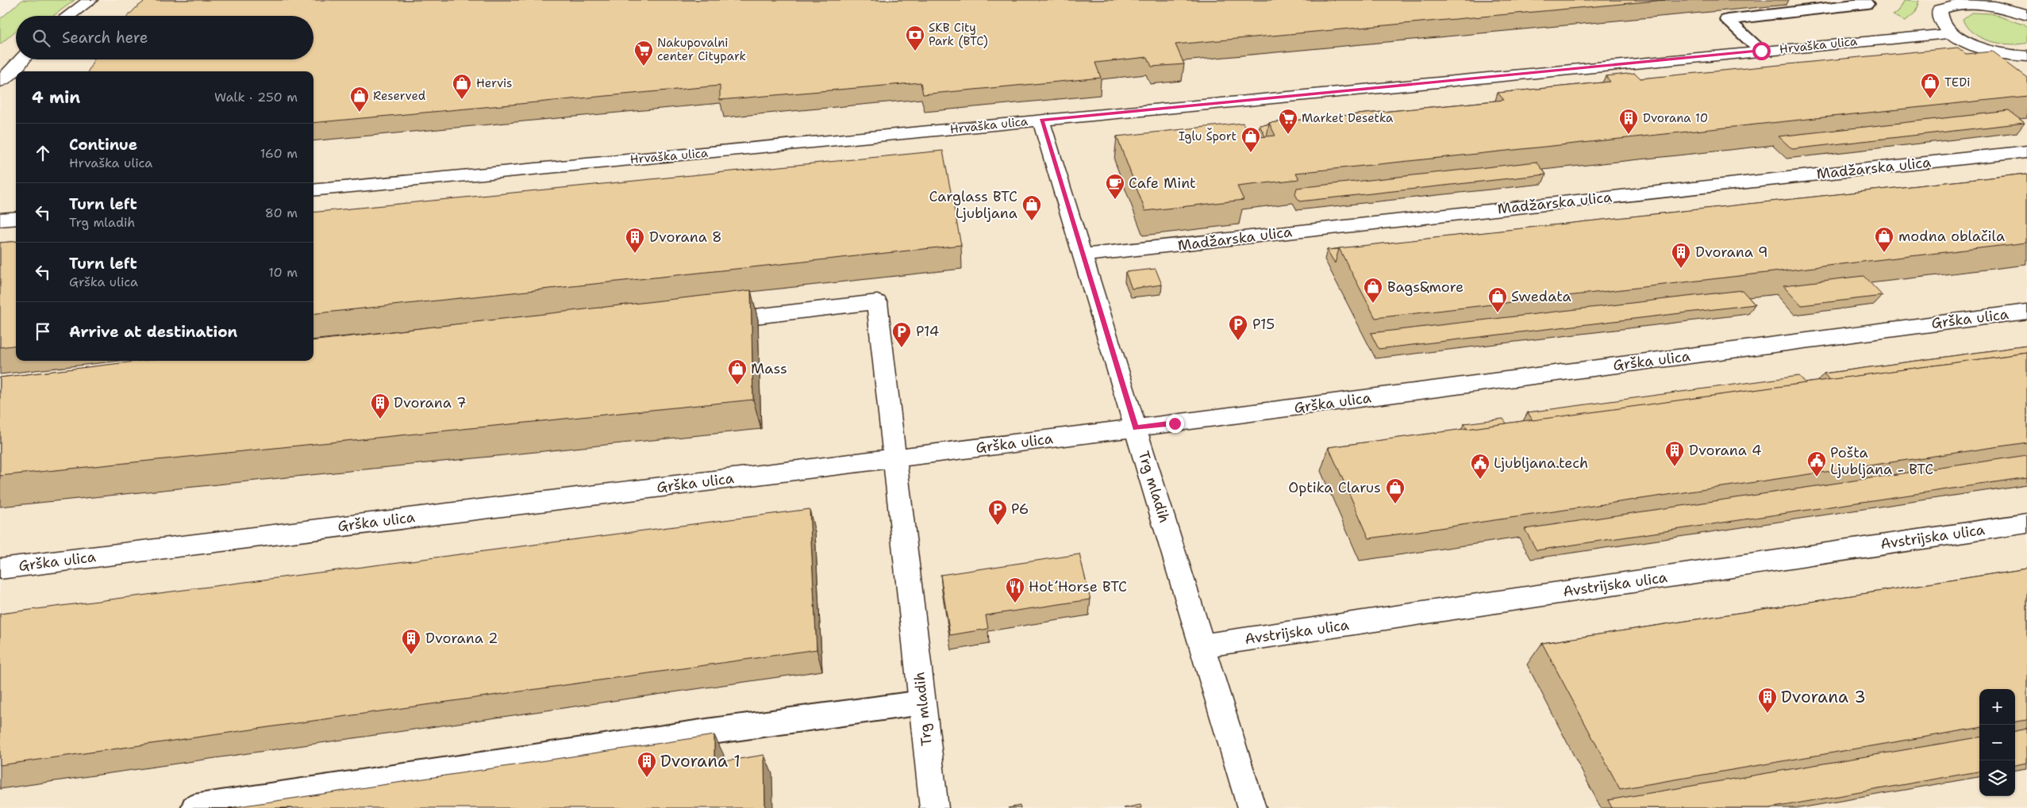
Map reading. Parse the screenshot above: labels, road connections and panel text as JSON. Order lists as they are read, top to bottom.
{
  "streets": {
    "street": [
      "Hrvaška ulica",
      "Madžarska ulica",
      "Grška ulica",
      "Trg mladih",
      "Avstrijska ulica"
    ]
  },
  "crossings": [
    ["Hrvaška ulica", "Trg mladih"],
    ["Madžarska ulica", "Trg mladih"],
    ["Grška ulica", "Trg mladih"],
    ["Trg mladih", "Avstrijska ulica"]
  ],
  "places": {
    "bank": ["SKB City Park (BTC)"],
    "supermarket": ["Nakupovalni center Citypark", "Market Desetka"],
    "shop": [
      "TEDi",
      "Hervis",
      "Reserved",
      "Iglu Šport",
      "Carglass BTC Ljubljana",
      "modna oblačila",
      "Bags&more",
      "Swedata",
      "Mass",
      "Optika Clarus"
    ],
    "building": [
      "Dvorana 10",
      "Dvorana 8",
      "Dvorana 9",
      "Dvorana 7",
      "Dvorana 4",
      "Dvorana 2",
      "Dvorana 3",
      "Dvorana 1"
    ],
    "cafe": ["Cafe Mint"],
    "parking": ["P15", "P14", "P6"],
    "public building": ["Pošta Ljubljana - BTC", "Ljubljana.tech"],
    "restaurant": ["Hot´Horse BTC"]
  },
  "page": {
    "search": "Search here",
    "heading": ["4 min", "Walk · 250 m"],
    "list": [
      ["Continue", "Hrvaška ulica", "160 m"],
      ["Turn left", "Trg mladih", "80 m"],
      ["Turn left", "Grška ulica", "10 m"],
      "Arrive at destination"
    ],
    "map_buttons": ["+", "−"]
  }
}
